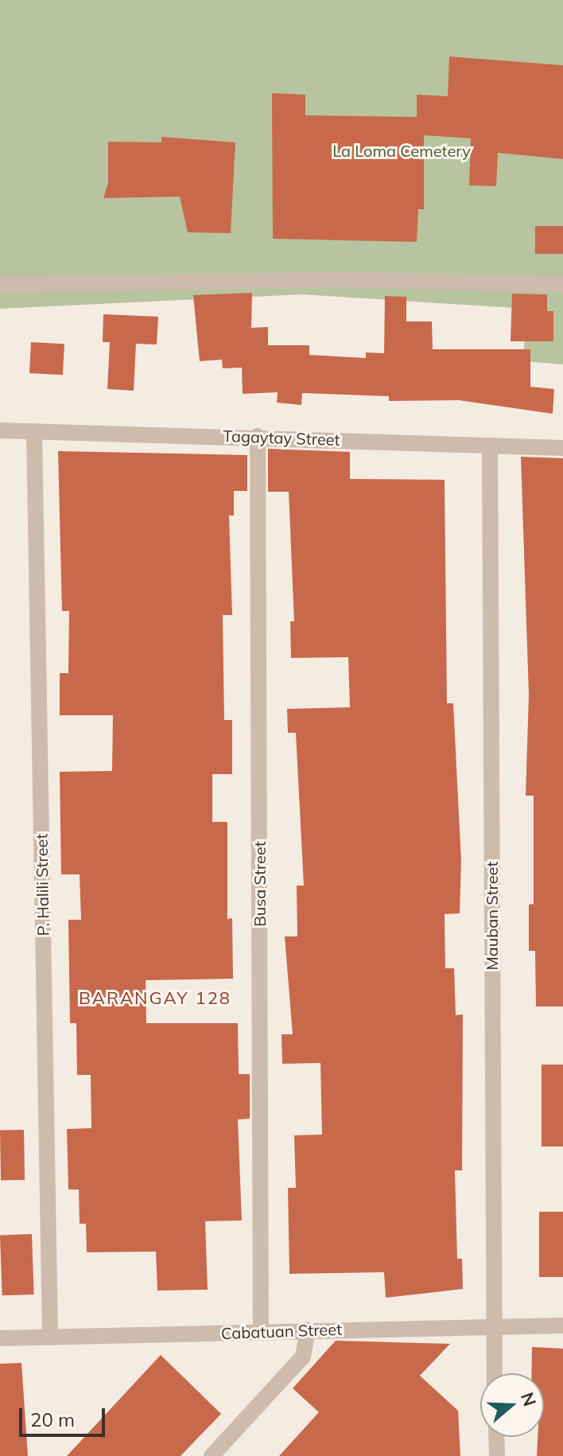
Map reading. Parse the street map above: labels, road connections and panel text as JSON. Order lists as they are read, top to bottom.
{
  "streets": {
    "street": [
      "Tagaytay Street",
      "Busa Street",
      "P. Halili Street",
      "Mauban Street",
      "Cabatuan Street"
    ]
  },
  "crossings": [
    ["Tagaytay Street", "Busa Street"],
    ["Tagaytay Street", "P. Halili Street"],
    ["Tagaytay Street", "Mauban Street"],
    ["Busa Street", "Cabatuan Street"],
    ["P. Halili Street", "Cabatuan Street"],
    ["Mauban Street", "Cabatuan Street"]
  ],
  "districts": ["BARANGAY 128"],
  "parks": ["La Loma Cemetery"],
  "scale_bar": "20 m",
  "north": "right"
}
